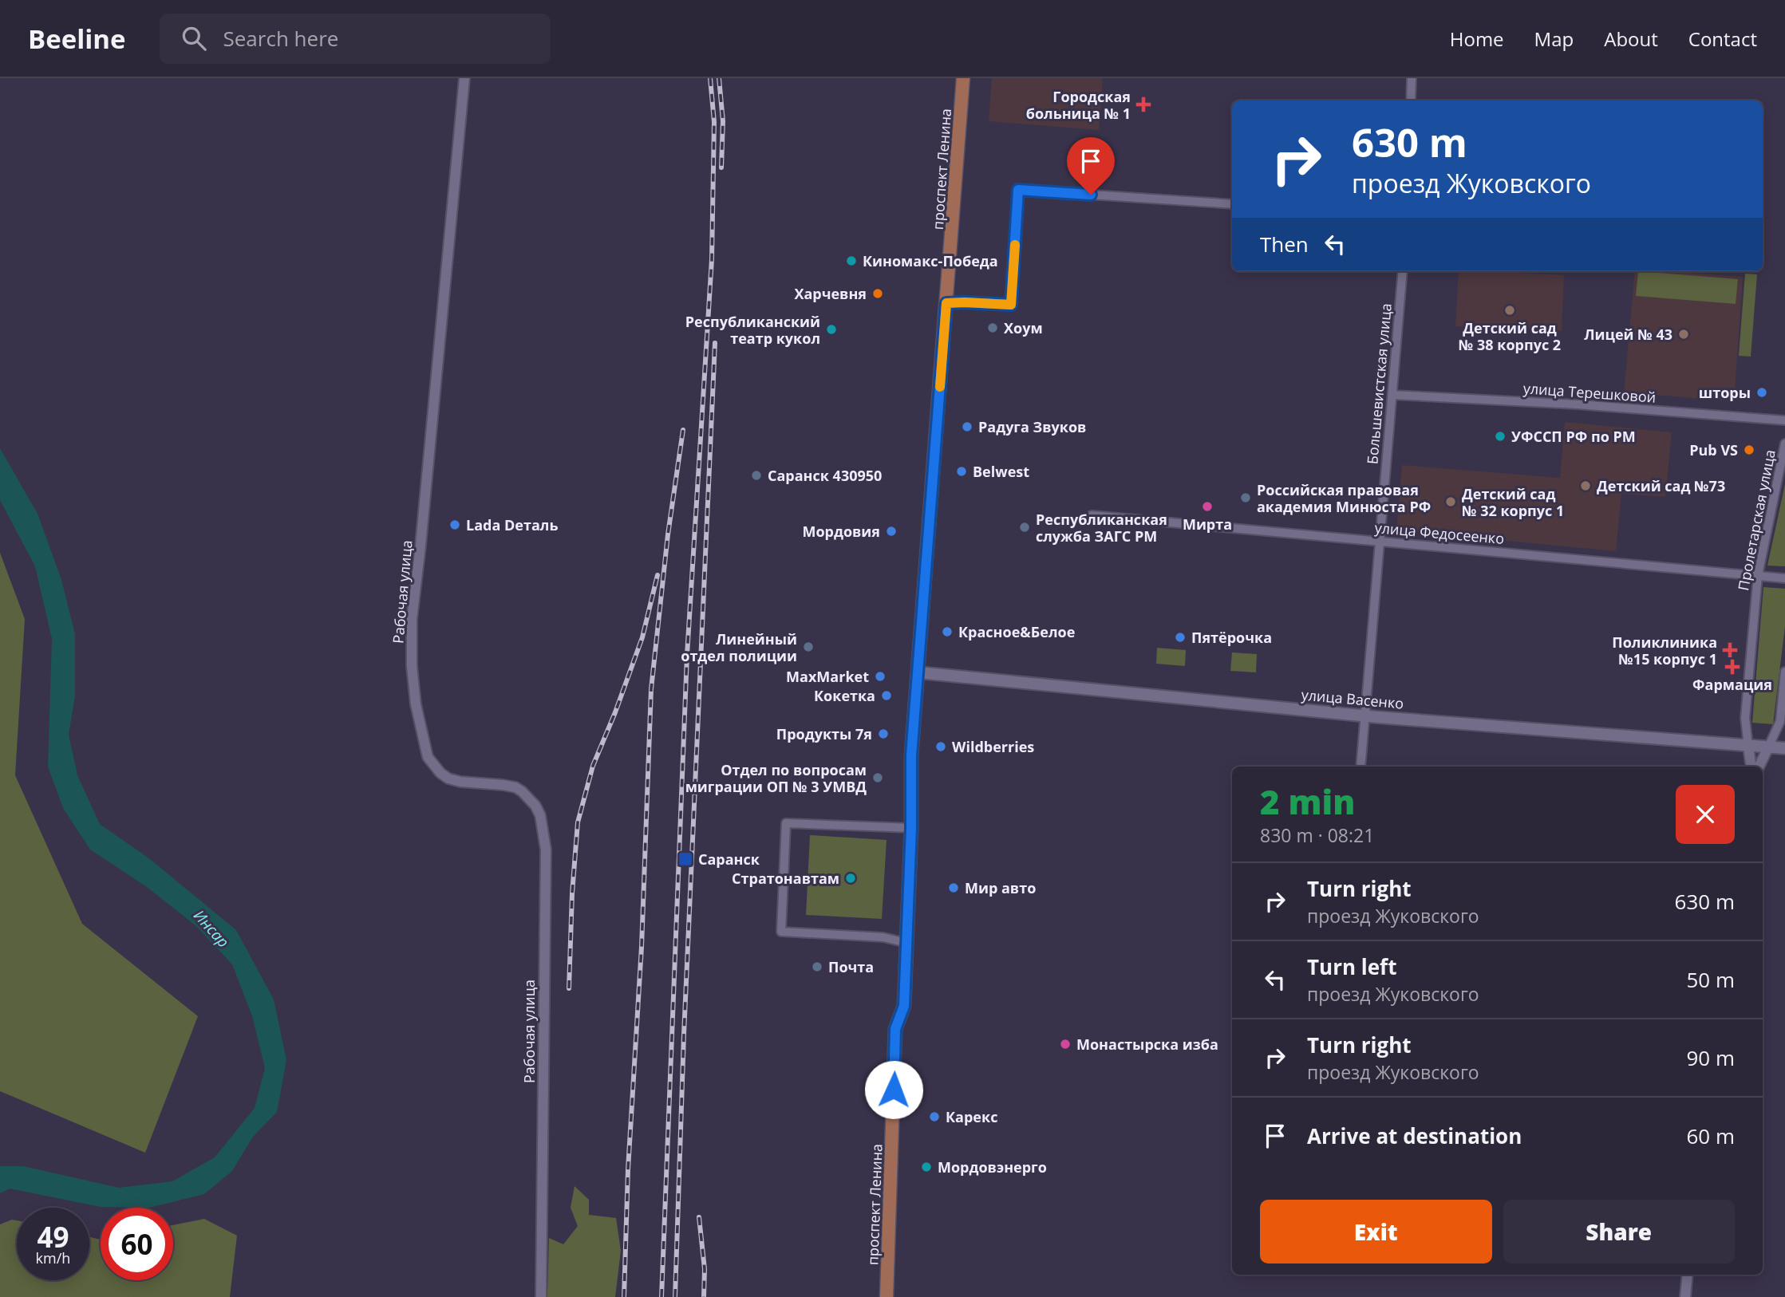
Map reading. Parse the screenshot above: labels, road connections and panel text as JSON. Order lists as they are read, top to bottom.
{
  "streets": {
    "main road": ["проспект Ленина", "улица Васенко"],
    "street": [
      "Большевистская улица",
      "улица Терешковой",
      "Пролетарская улица",
      "улица Федосеенко",
      "Рабочая улица"
    ]
  },
  "crossings": [
    ["проспект Ленина", "улица Васенко"],
    ["Большевистская улица", "улица Терешковой"],
    ["Большевистская улица", "улица Федосеенко"],
    ["Большевистская улица", "улица Васенко"],
    ["Пролетарская улица", "улица Федосеенко"],
    ["Пролетарская улица", "улица Васенко"]
  ],
  "water": ["Инсар"],
  "places": {
    "health": ["Городская больница № 1", "Поликлиника №15 корпус 1", "Фармация"],
    "other": [
      "Киномакс-Победа",
      "Харчевня",
      "Детский сад № 38 корпус 2",
      "Хоум",
      "Республиканский театр кукол",
      "Лицей № 43",
      "шторы",
      "Радуга Звуков",
      "УФССП РФ по РМ",
      "Pub VS",
      "Belwest",
      "Саранск 430950",
      "Детский сад №73",
      "Российская правовая академия Минюста РФ",
      "Детский сад № 32 корпус 1",
      "Мирта",
      "Lada Dеталь",
      "Республиканская служба ЗАГС РМ",
      "Мордовия",
      "Красное&Белое",
      "Пятёрочка",
      "Линейный отдел полиции",
      "MaxMarket",
      "Кокетка",
      "Продукты 7я",
      "Wildberries",
      "Отдел по вопросам миграции ОП № 3 УМВД",
      "Стратонавтам",
      "Мир авто",
      "Почта",
      "Монастырска изба",
      "Карекс",
      "Мордовэнерго"
    ],
    "transit": ["Саранск"]
  },
  "page": {
    "header": "Beeline",
    "search": "Search here",
    "nav": [
      "Home",
      "Map",
      "About",
      "Contact"
    ],
    "turn": ["630 m", "проезд Жуковского"],
    "then": "Then",
    "heading": ["2 min", "830 m · 08:21"],
    "list": [
      {
        "name": "Turn right",
        "note": "проезд Жуковского",
        "value": "630 m"
      },
      {
        "name": "Turn left",
        "note": "проезд Жуковского",
        "value": "50 m"
      },
      {
        "name": "Turn right",
        "note": "проезд Жуковского",
        "value": "90 m"
      },
      {
        "name": "Arrive at destination",
        "value": "60 m"
      }
    ],
    "buttons": ["Exit", "Share"],
    "speed": "49 km/h",
    "limit": "60"
  }
}
